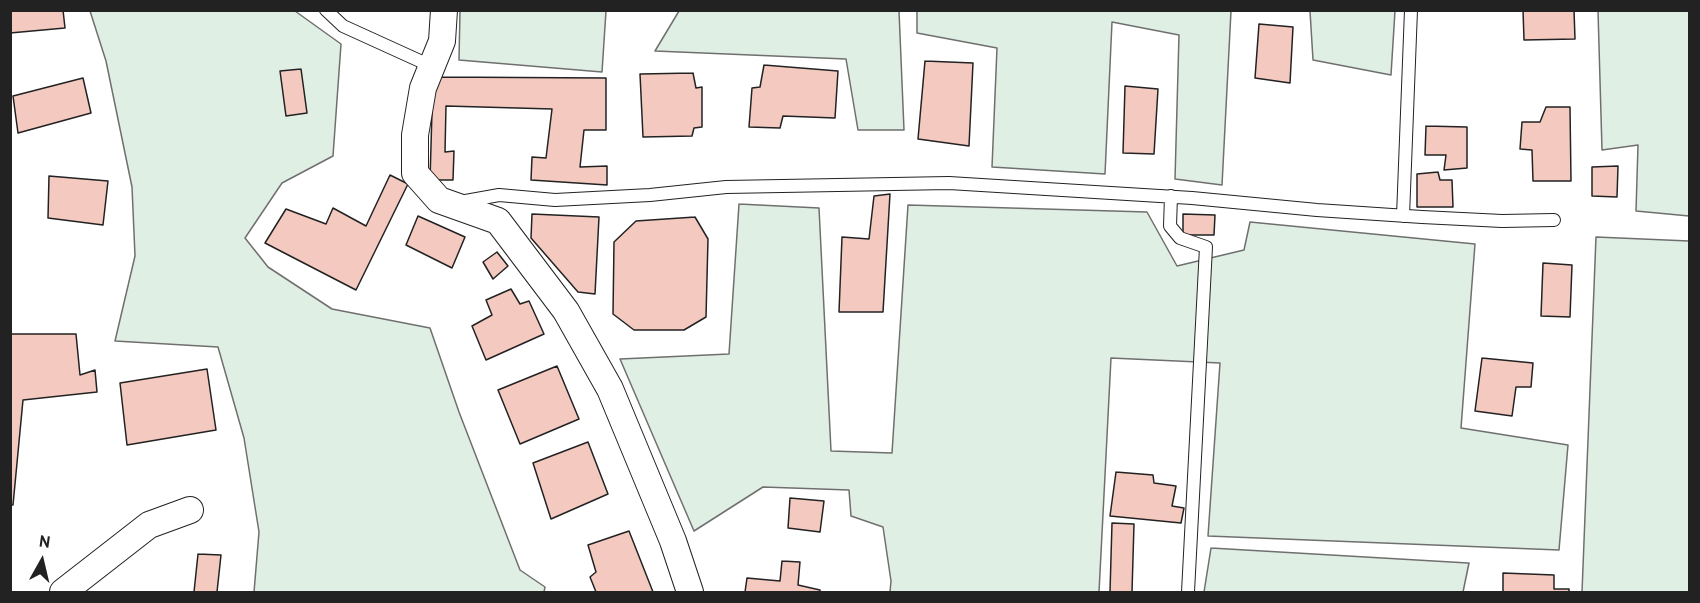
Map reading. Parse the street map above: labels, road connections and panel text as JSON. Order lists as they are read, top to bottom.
{
  "north": "top"
}
